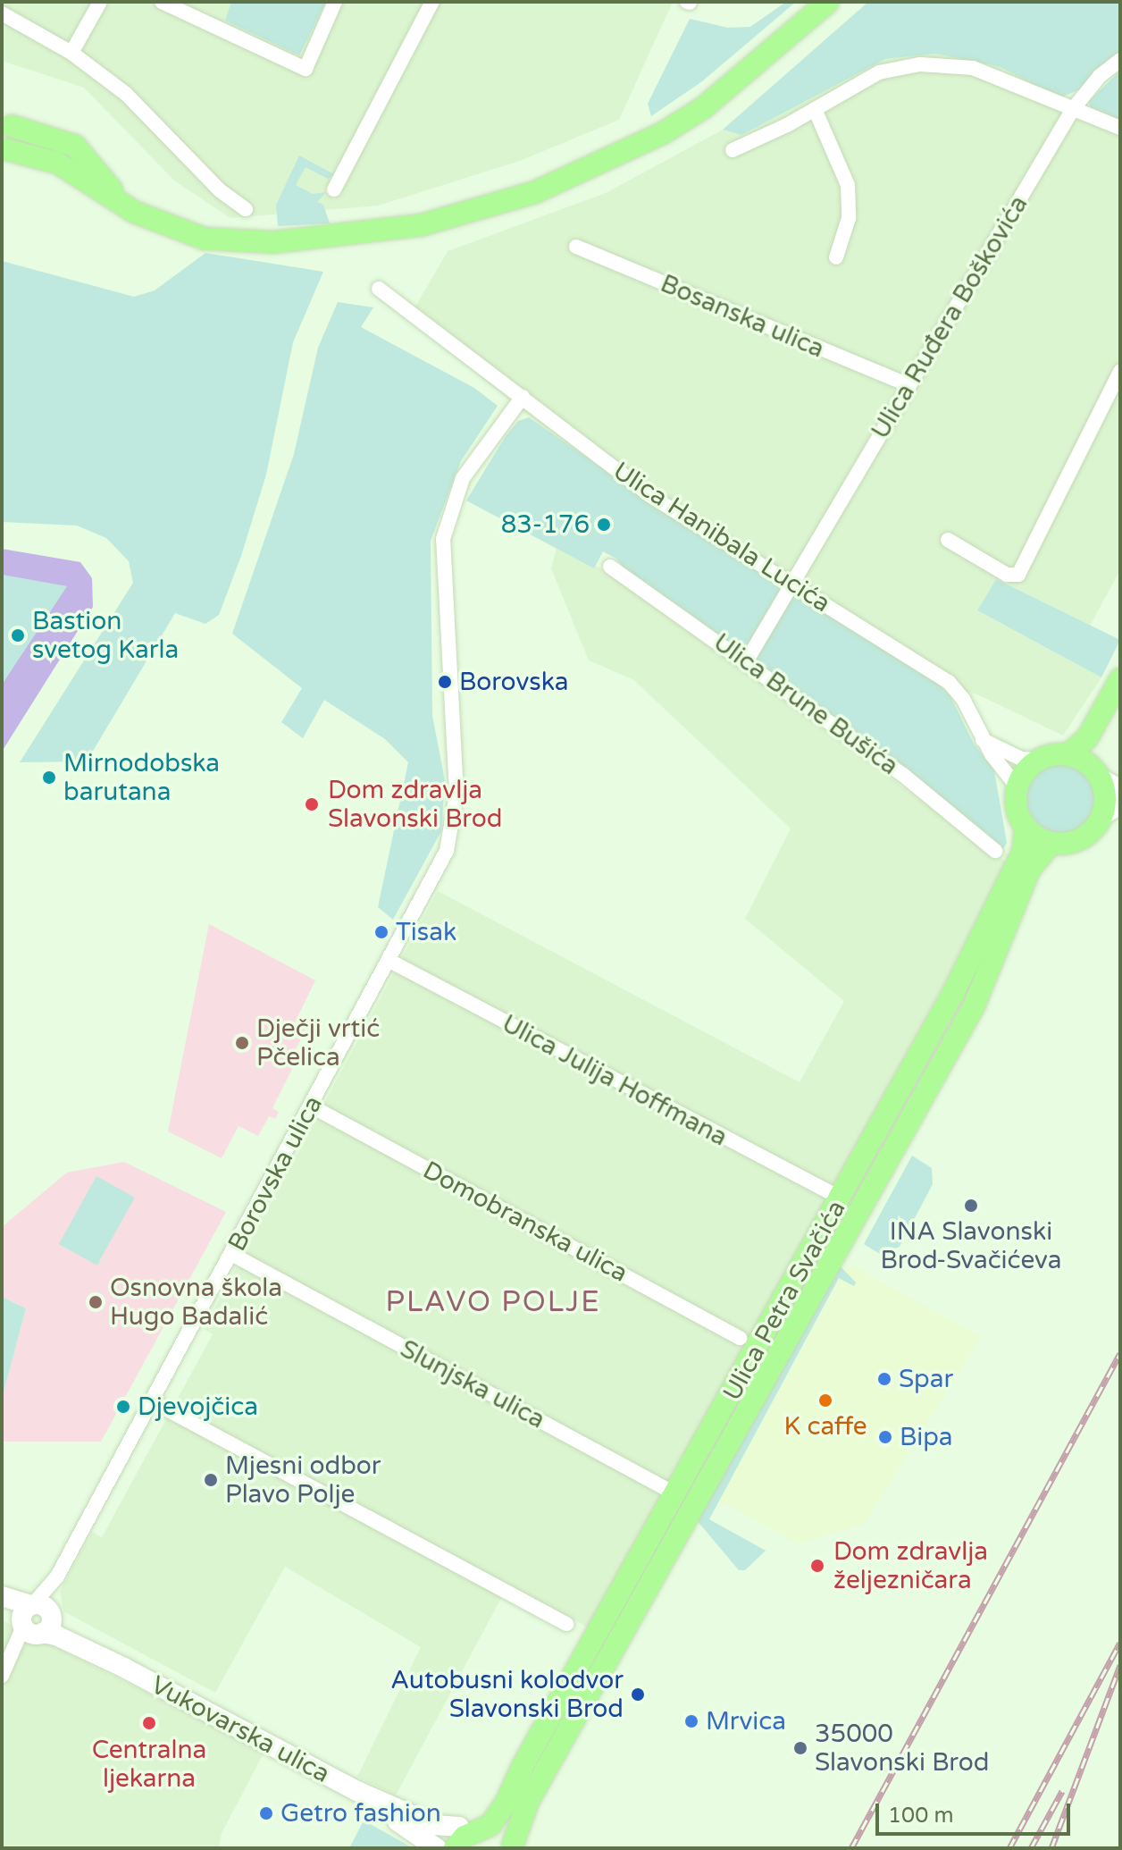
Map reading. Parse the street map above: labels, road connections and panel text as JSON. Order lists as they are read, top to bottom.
{
  "streets": {
    "main road": ["Ulica Petra Svačića", "Vukovarska ulica"],
    "street": [
      "Bosanska ulica",
      "Ulica Ruđera Boškovića",
      "Ulica Hanibala Lucića",
      "Ulica Brune Bušića",
      "Ulica Julija Hoffmana",
      "Borovska ulica",
      "Domobranska ulica",
      "Slunjska ulica"
    ]
  },
  "crossings": [
    ["Bosanska ulica", "Ulica Ruđera Boškovića"],
    ["Ulica Ruđera Boškovića", "Ulica Hanibala Lucića"],
    ["Ulica Ruđera Boškovića", "Ulica Brune Bušića"],
    ["Ulica Hanibala Lucića", "Borovska ulica"],
    ["Ulica Hanibala Lucića", "Ulica Petra Svačića"],
    ["Ulica Julija Hoffmana", "Borovska ulica"],
    ["Ulica Julija Hoffmana", "Ulica Petra Svačića"],
    ["Borovska ulica", "Domobranska ulica"],
    ["Borovska ulica", "Slunjska ulica"],
    ["Borovska ulica", "Vukovarska ulica"],
    ["Ulica Petra Svačića", "Slunjska ulica"],
    ["Ulica Petra Svačića", "Vukovarska ulica"]
  ],
  "districts": ["PLAVO POLJE"],
  "places": [
    "83-176",
    "Bastion svetog Karla",
    "Borovska",
    "Mirnodobska barutana",
    "Dom zdravlja Slavonski Brod",
    "Tisak",
    "Dječji vrtić Pčelica",
    "INA Slavonski Brod-Svačićeva",
    "Osnovna škola Hugo Badalić",
    "Spar",
    "K caffe",
    "Djevojčica",
    "Bipa",
    "Mjesni odbor Plavo Polje",
    "Dom zdravlja željezničara",
    "Autobusni kolodvor Slavonski Brod",
    "Mrvica",
    "Centralna ljekarna",
    "35000 Slavonski Brod",
    "Getro fashion"
  ],
  "scale_bar": "100 m"
}
